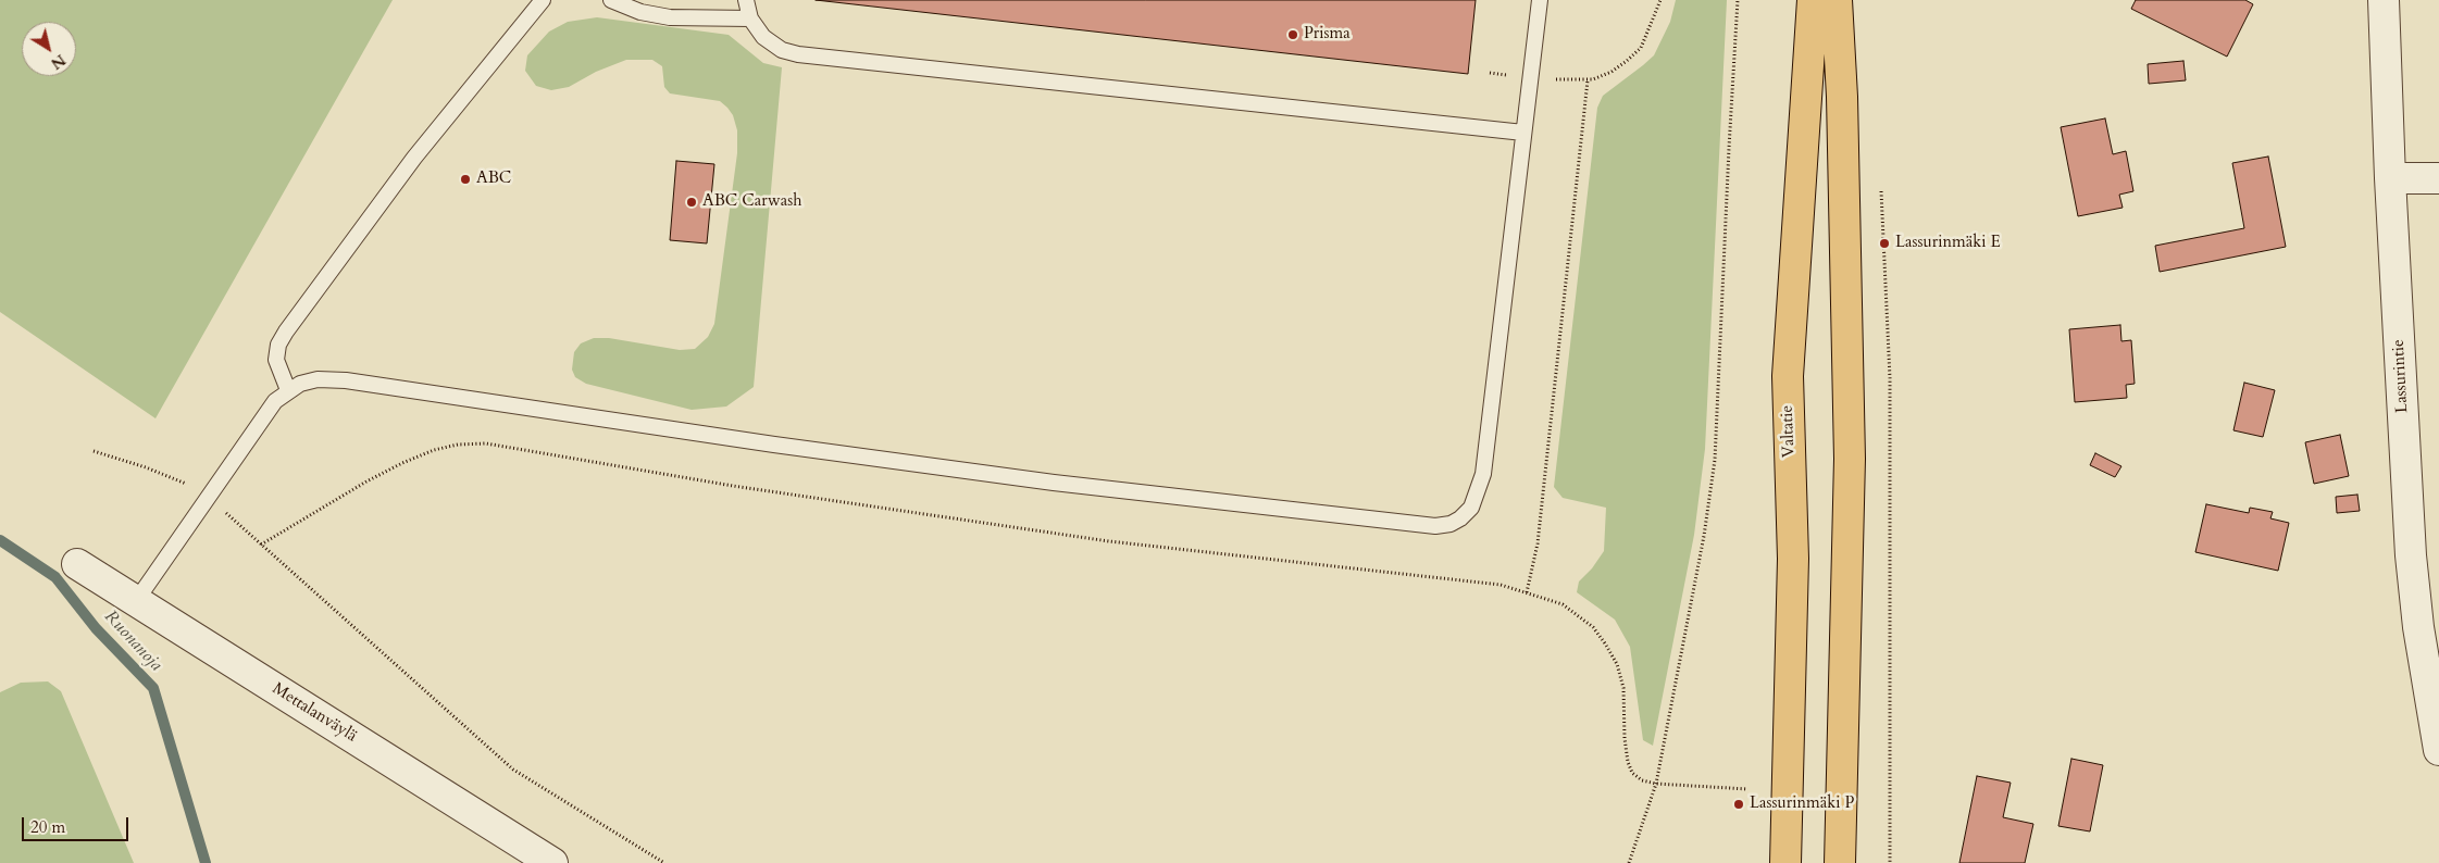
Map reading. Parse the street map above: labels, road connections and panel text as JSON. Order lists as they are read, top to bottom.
{
  "streets": {
    "highway": ["Valtatie"],
    "street": ["Lassurintie", "Mettalanväylä"]
  },
  "water": ["Ruonanoja"],
  "places": [
    "Prisma",
    "ABC",
    "ABC Carwash",
    "Lassurinmäki E",
    "Lassurinmäki P"
  ],
  "scale_bar": "20 m",
  "north": "bottom right"
}
